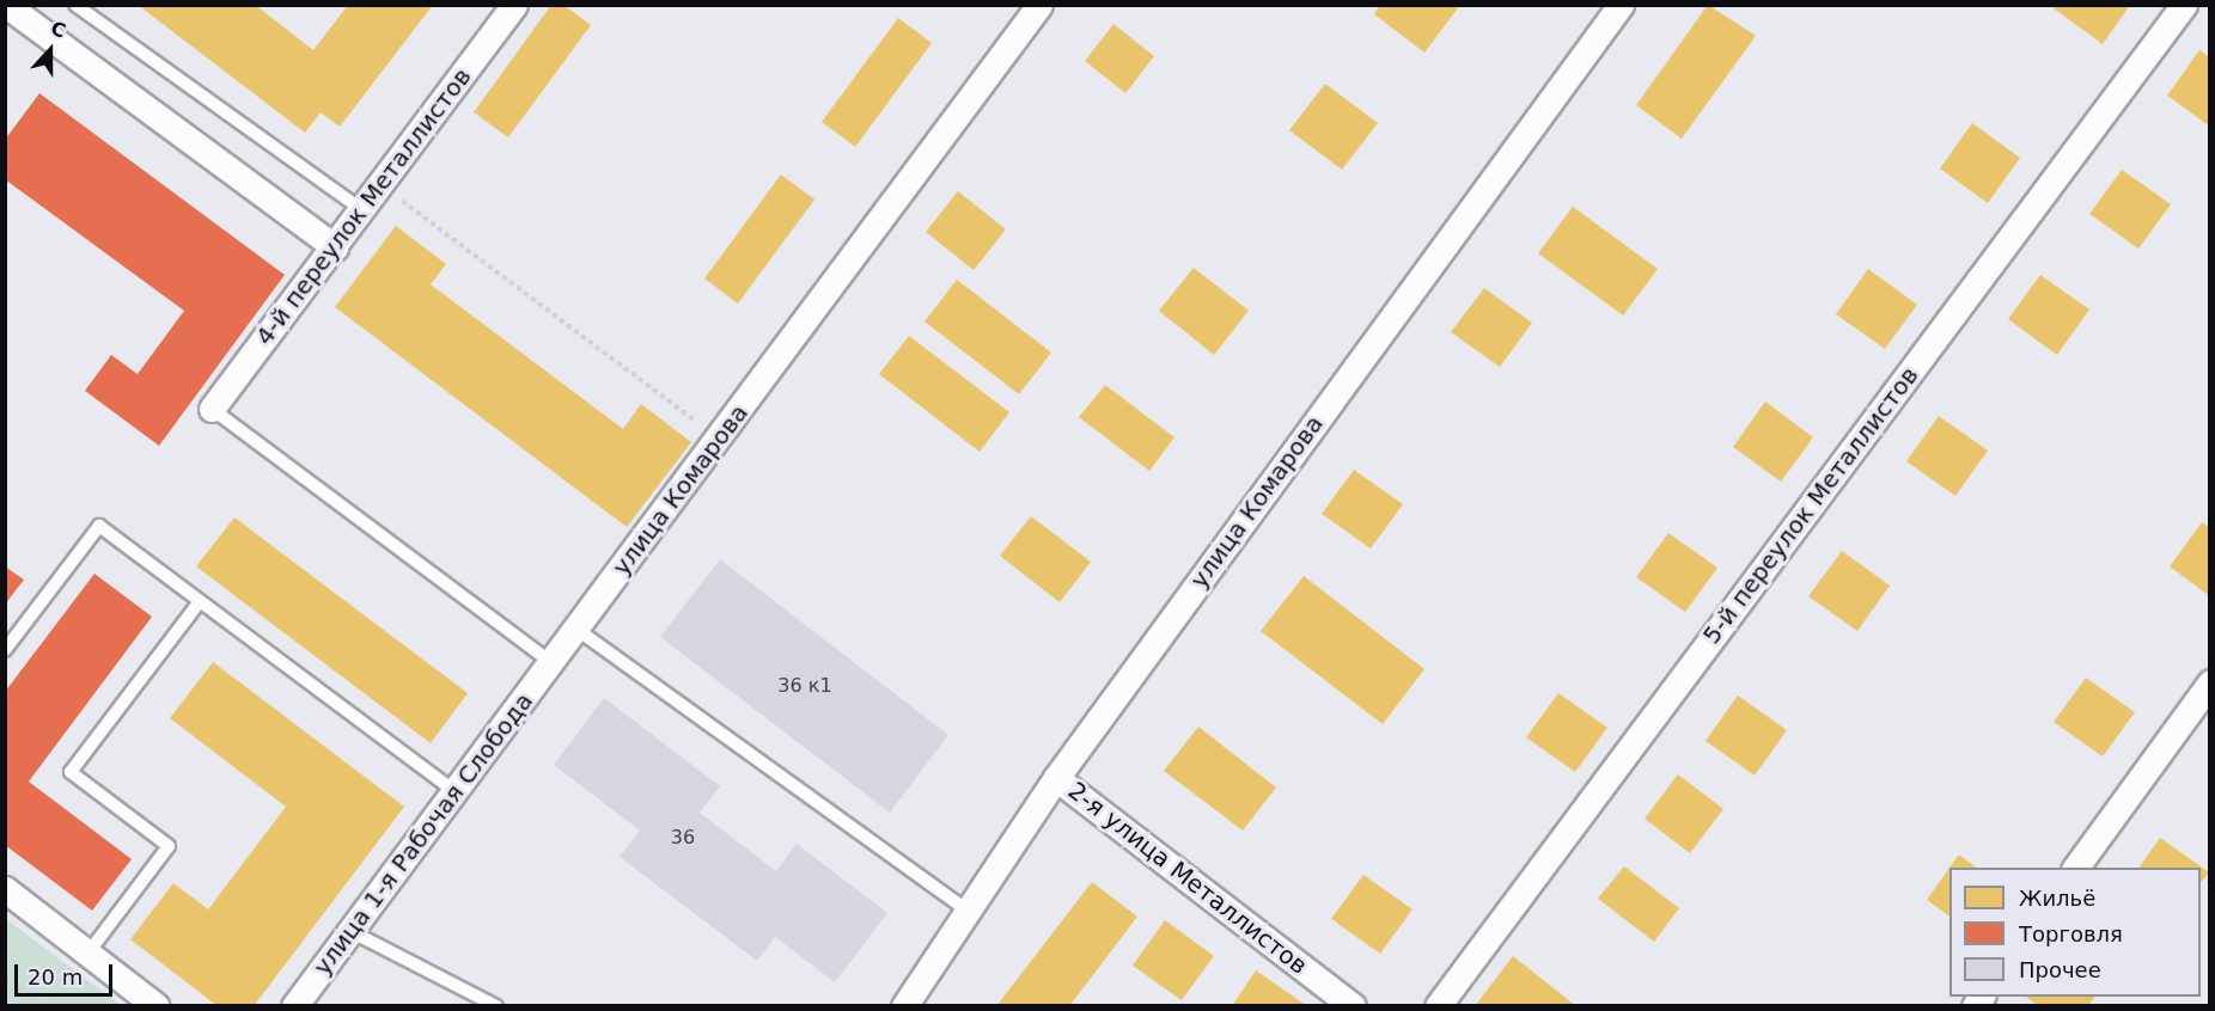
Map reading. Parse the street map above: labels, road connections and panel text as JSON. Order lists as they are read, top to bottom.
{
  "streets": {
    "street": [
      "4-й переулок Металлистов",
      "улица Комарова",
      "5-й переулок Металлистов",
      "улица 1-я Рабочая Слобода",
      "2-я улица Металлистов"
    ]
  },
  "crossings": [
    ["улица Комарова", "улица 1-я Рабочая Слобода"],
    ["улица Комарова", "2-я улица Металлистов"]
  ],
  "house_numbers": ["36 к1", "36"],
  "legend": ["Жильё", "Торговля", "Прочее"],
  "scale_bar": "20 m",
  "north": "top"
}
